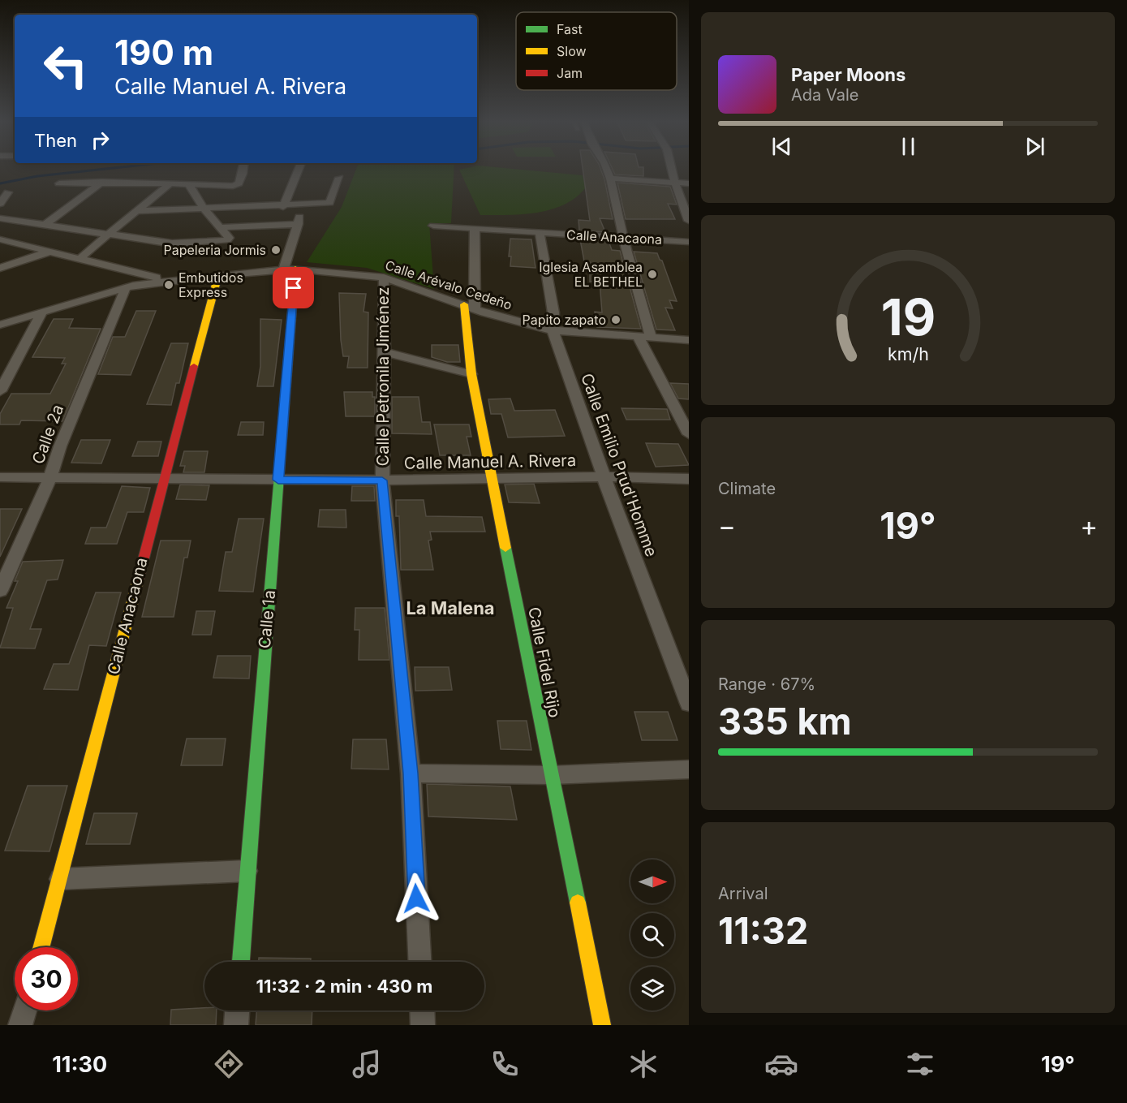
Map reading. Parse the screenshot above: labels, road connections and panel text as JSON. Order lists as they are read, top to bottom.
{
  "streets": {
    "street": [
      "Calle Anacaona",
      "Calle Arévalo Cedeño",
      "Calle Petronila Jiménez",
      "Calle 2a",
      "Calle Manuel A. Rivera",
      "Calle Emilio Prud'Homme",
      "Calle 1a",
      "Calle Fidel Rijo"
    ]
  },
  "crossings": [
    ["Calle Anacaona", "Calle Arévalo Cedeño"],
    ["Calle Anacaona", "Calle Manuel A. Rivera"],
    ["Calle Anacaona", "Calle Emilio Prud'Homme"],
    ["Calle Anacaona", "Calle Fidel Rijo"],
    ["Calle Arévalo Cedeño", "Calle Petronila Jiménez"],
    ["Calle Arévalo Cedeño", "Calle 2a"],
    ["Calle Arévalo Cedeño", "Calle Emilio Prud'Homme"],
    ["Calle Arévalo Cedeño", "Calle 1a"],
    ["Calle Arévalo Cedeño", "Calle Fidel Rijo"],
    ["Calle Petronila Jiménez", "Calle Manuel A. Rivera"],
    ["Calle 2a", "Calle Manuel A. Rivera"],
    ["Calle Manuel A. Rivera", "Calle Emilio Prud'Homme"],
    ["Calle Manuel A. Rivera", "Calle 1a"],
    ["Calle Manuel A. Rivera", "Calle Fidel Rijo"]
  ],
  "districts": ["La Malena"],
  "places": [
    "Papeleria Jormis",
    "Iglesia Asamblea EL BETHEL",
    "Embutidos Express",
    "Papito zapato"
  ],
  "legend": ["Fast", "Slow", "Jam"],
  "north": "right",
  "page": {
    "turn": ["190 m", "Calle Manuel A. Rivera"],
    "song": ["Paper Moons", "Ada Vale"],
    "then": "Then",
    "tile": [
      "Climate",
      ["Range · 67%", "335 km"],
      ["Arrival", "11:32"]
    ],
    "heat": ["−", "19°", "+"],
    "limit": "30",
    "trip": "11:32 · 2 min · 430 m",
    "tabs": ["11:30", "19°"],
    "gauge": ["19", "km/h"]
  }
}
